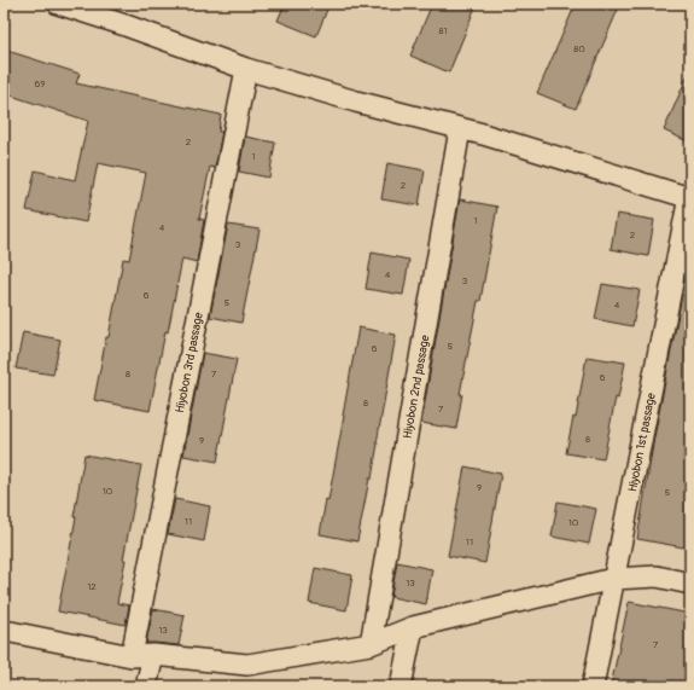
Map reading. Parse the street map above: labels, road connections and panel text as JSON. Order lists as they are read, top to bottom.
{
  "streets": {
    "street": ["Hiyobon 3rd passage", "Hiyobon 2nd passage", "Hiyobon 1st passage"]
  },
  "house_numbers": [
    "81",
    "80",
    "69",
    "2",
    "1",
    "2",
    "1",
    "4",
    "2",
    "3",
    "4",
    "3",
    "6",
    "5",
    "4",
    "5",
    "6",
    "8",
    "7",
    "6",
    "8",
    "7",
    "8",
    "9",
    "9",
    "10",
    "5",
    "11",
    "10",
    "11",
    "13",
    "12",
    "13",
    "7"
  ]
}
